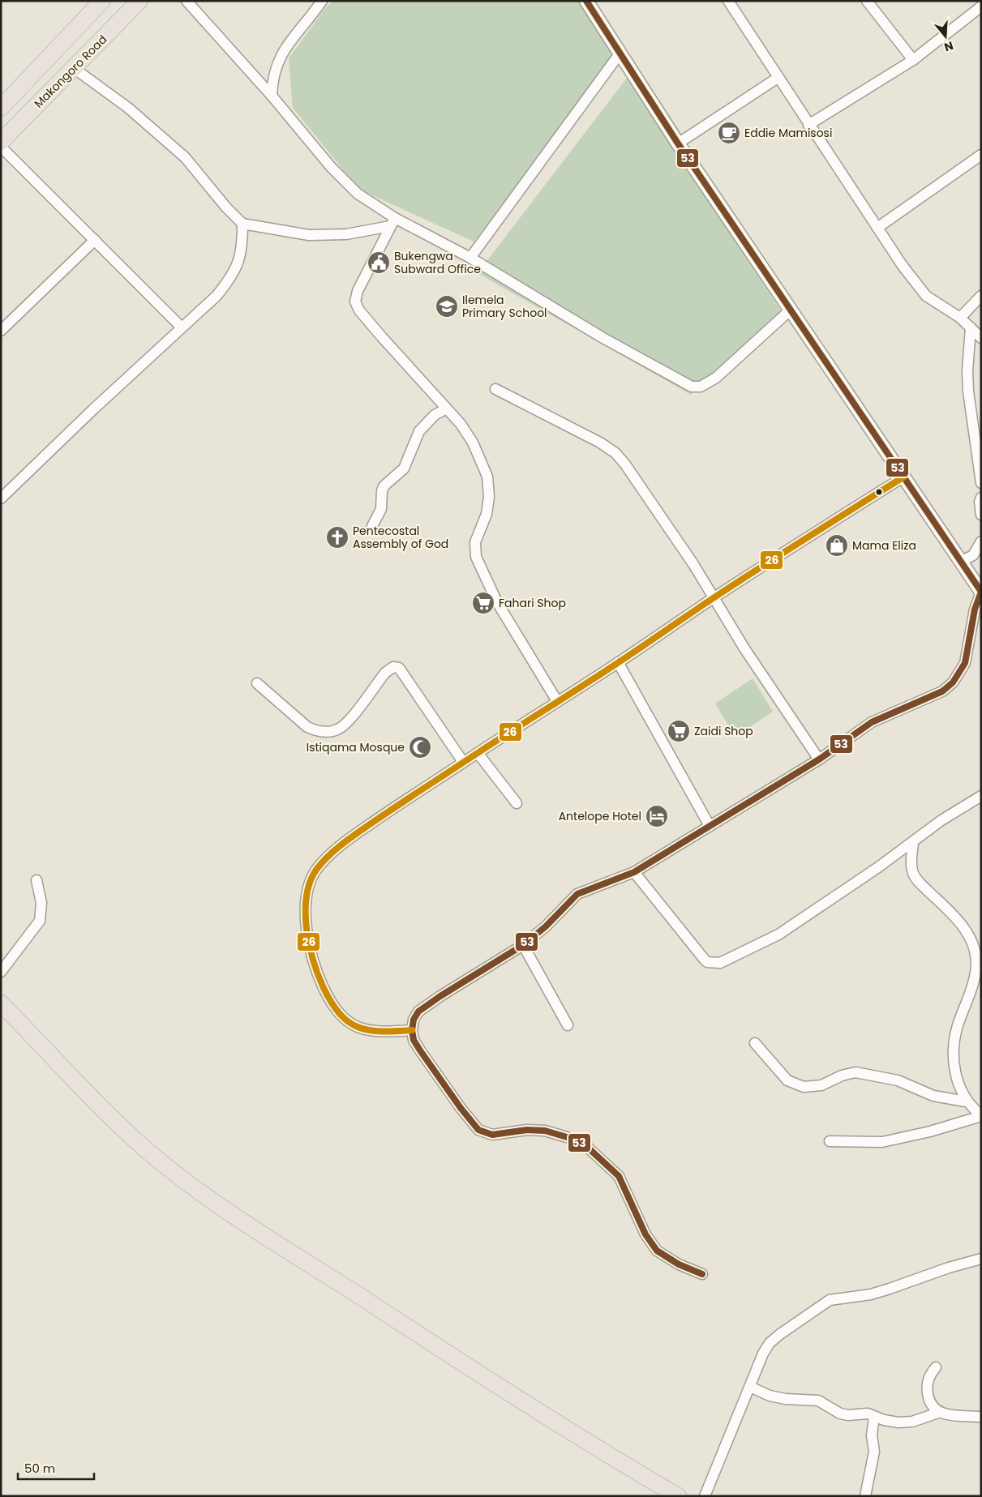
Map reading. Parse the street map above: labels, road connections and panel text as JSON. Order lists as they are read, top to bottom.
{
  "streets": {
    "main road": ["Makongoro Road"]
  },
  "places": {
    "cafe": ["Eddie Mamisosi"],
    "public building": ["Bukengwa Subward Office"],
    "school or university": ["Ilemela Primary School"],
    "church": ["Pentecostal Assembly of God"],
    "shop": ["Mama Eliza"],
    "supermarket": ["Fahari Shop", "Zaidi Shop"],
    "mosque": ["Istiqama Mosque"],
    "hotel": ["Antelope Hotel"]
  },
  "lines": ["transit line 53", "transit line 26"],
  "scale_bar": "50 m",
  "north": "bottom"
}
